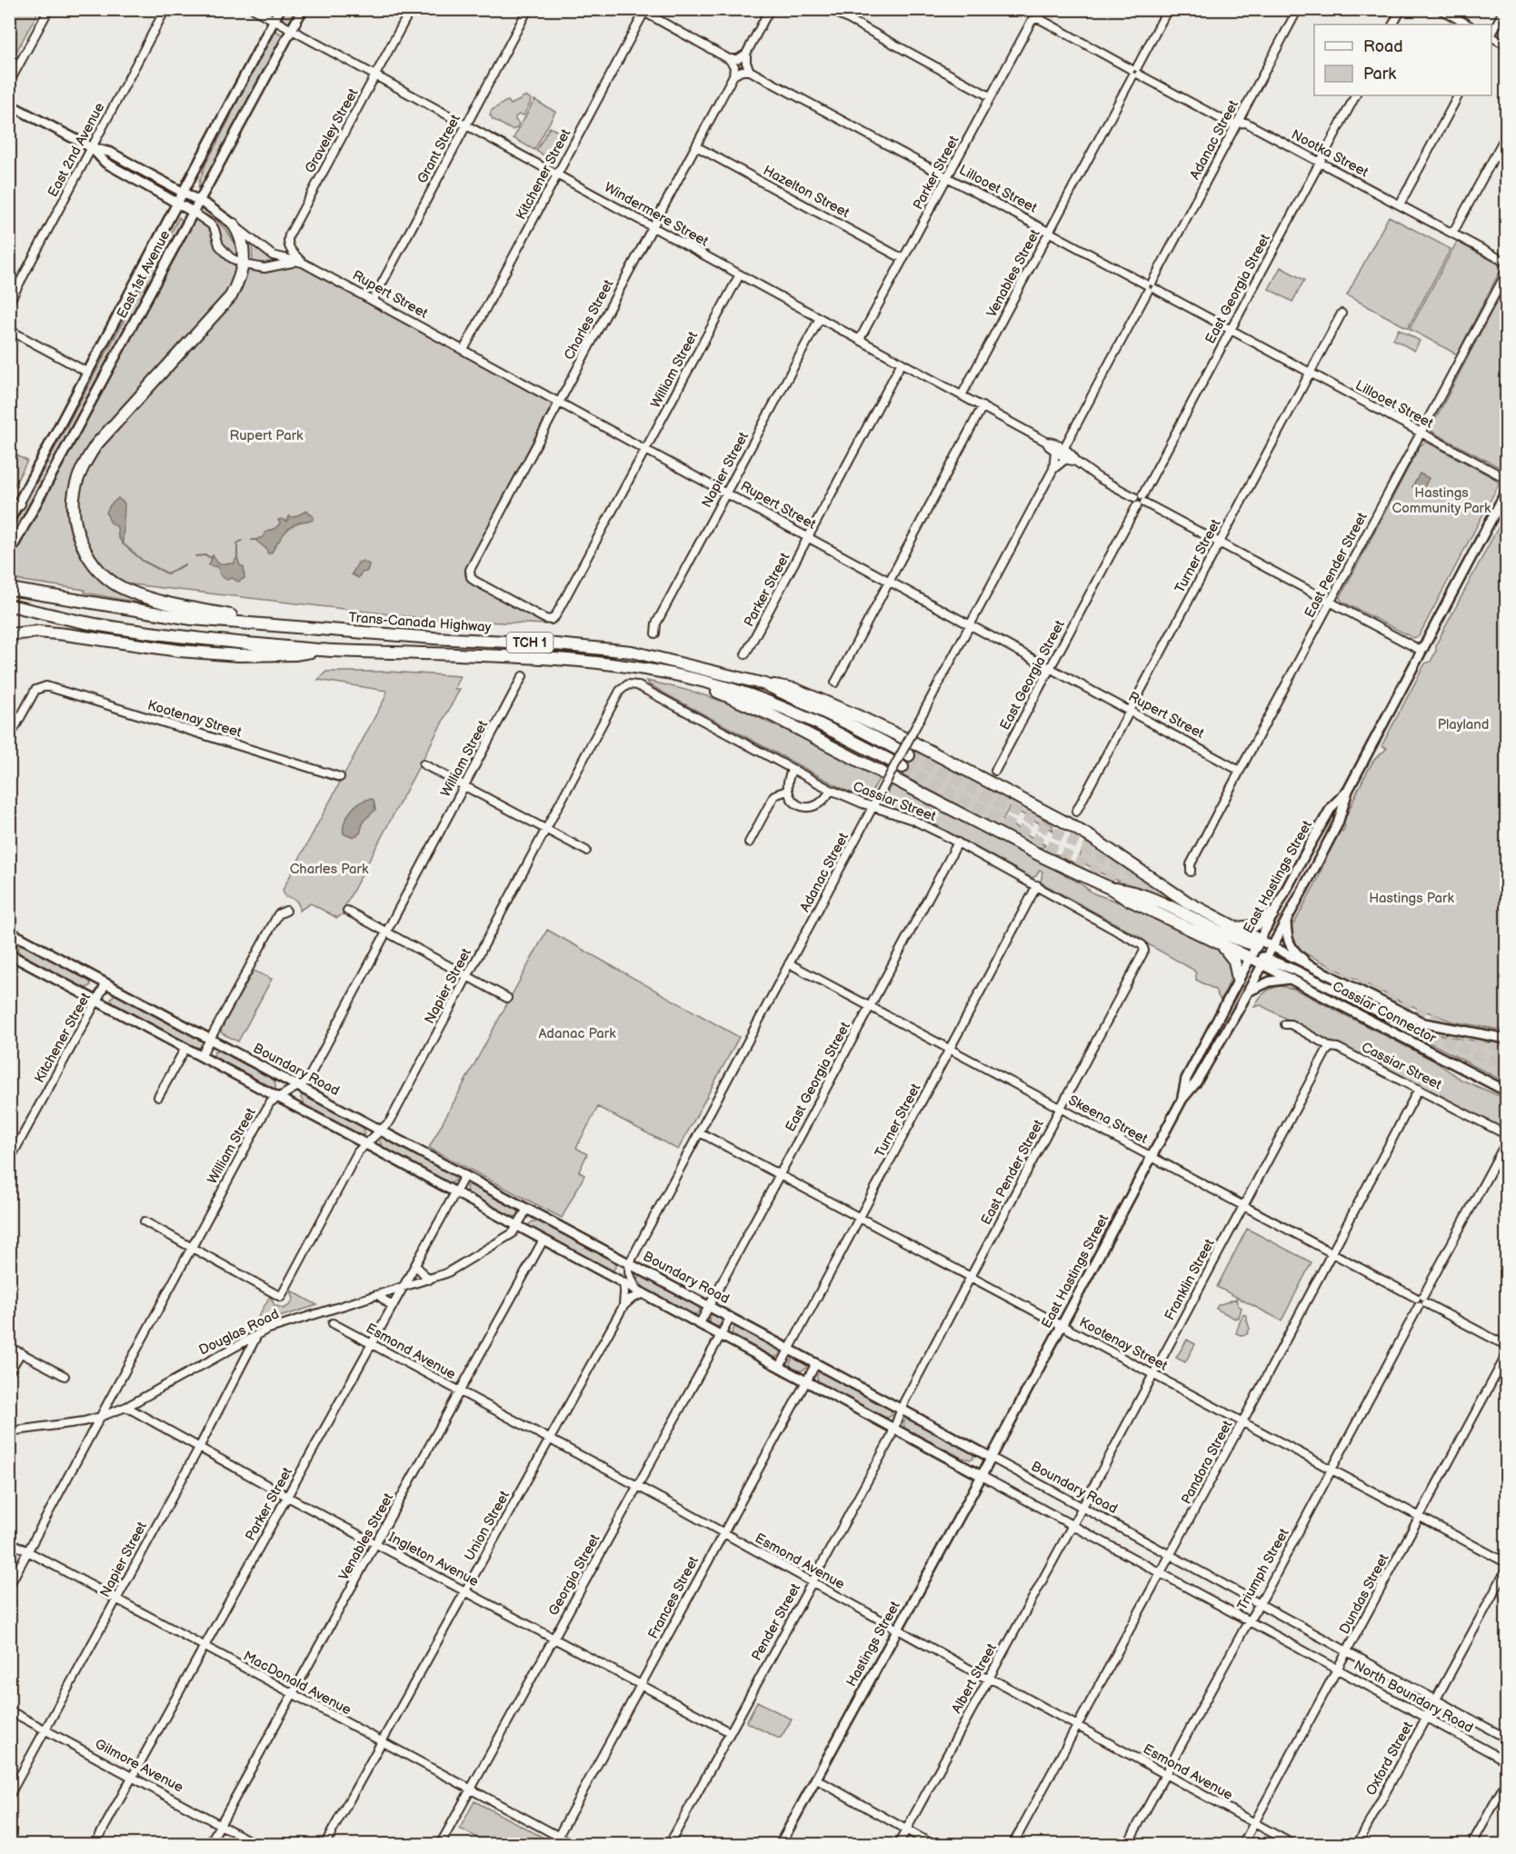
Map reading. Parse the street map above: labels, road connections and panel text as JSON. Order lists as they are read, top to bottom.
{
  "streets": {
    "highway": ["Trans-Canada Highway", "TCH 1"],
    "main road": [
      "East 1st Avenue",
      "Rupert Street",
      "East Hastings Street",
      "Cassiar Connector",
      "Boundary Road",
      "Hastings Street"
    ],
    "street": [
      "Graveley Street",
      "Adanac Street",
      "Grant Street",
      "East 2nd Avenue",
      "Nootka Street",
      "Parker Street",
      "Kitchener Street",
      "Lillooet Street",
      "Hazelton Street",
      "Windermere Street",
      "Venables Street",
      "East Georgia Street",
      "Charles Street",
      "William Street",
      "Napier Street",
      "Turner Street",
      "East Pender Street",
      "Kootenay Street",
      "Cassiar Street",
      "Skeena Street",
      "Franklin Street",
      "Douglas Road",
      "Esmond Avenue",
      "Pandora Street",
      "Union Street",
      "Ingleton Avenue",
      "Triumph Street",
      "Georgia Street",
      "Dundas Street",
      "Frances Street",
      "Pender Street",
      "Albert Street",
      "MacDonald Avenue",
      "North Boundary Road",
      "Oxford Street",
      "Gilmore Avenue"
    ]
  },
  "crossings": [
    ["Graveley Street", "Windermere Street"],
    ["Graveley Street", "Rupert Street"],
    ["Adanac Street", "Nootka Street"],
    ["Adanac Street", "Lillooet Street"],
    ["Adanac Street", "Windermere Street"],
    ["Adanac Street", "Rupert Street"],
    ["Adanac Street", "Kootenay Street"],
    ["Adanac Street", "Cassiar Street"],
    ["Adanac Street", "Boundary Road"],
    ["Adanac Street", "Skeena Street"],
    ["Grant Street", "Windermere Street"],
    ["Grant Street", "Rupert Street"],
    ["East 2nd Avenue", "Rupert Street"],
    ["Nootka Street", "Parker Street"],
    ["Nootka Street", "Venables Street"],
    ["Nootka Street", "East Georgia Street"],
    ["Parker Street", "Lillooet Street"],
    ["Parker Street", "Hazelton Street"],
    ["Parker Street", "Windermere Street"],
    ["Parker Street", "Rupert Street"],
    ["Parker Street", "Boundary Road"],
    ["Parker Street", "Douglas Road"],
    ["Parker Street", "Esmond Avenue"],
    ["Parker Street", "Ingleton Avenue"],
    ["Parker Street", "MacDonald Avenue"],
    ["Parker Street", "Gilmore Avenue"],
    ["Kitchener Street", "Windermere Street"],
    ["Kitchener Street", "Rupert Street"],
    ["Kitchener Street", "Boundary Road"],
    ["Lillooet Street", "Venables Street"],
    ["Lillooet Street", "East Georgia Street"],
    ["Lillooet Street", "Charles Street"],
    ["Lillooet Street", "Turner Street"],
    ["Lillooet Street", "East Pender Street"],
    ["Hazelton Street", "Charles Street"],
    ["Windermere Street", "Venables Street"],
    ["Windermere Street", "East 1st Avenue"],
    ["Windermere Street", "East Georgia Street"],
    ["Windermere Street", "Charles Street"],
    ["Windermere Street", "William Street"],
    ["Windermere Street", "Napier Street"],
    ["Venables Street", "Esmond Avenue"],
    ["Venables Street", "Ingleton Avenue"],
    ["Venables Street", "MacDonald Avenue"],
    ["Venables Street", "Gilmore Avenue"],
    ["East 1st Avenue", "Rupert Street"],
    ["East Georgia Street", "Rupert Street"],
    ["East Georgia Street", "Kootenay Street"],
    ["East Georgia Street", "Cassiar Street"],
    ["East Georgia Street", "Boundary Road"],
    ["East Georgia Street", "Skeena Street"],
    ["Rupert Street", "Charles Street"],
    ["Rupert Street", "William Street"],
    ["Rupert Street", "Napier Street"],
    ["Rupert Street", "Turner Street"],
    ["Rupert Street", "East Pender Street"],
    ["Charles Street", "William Street"],
    ["William Street", "Napier Street"],
    ["William Street", "Boundary Road"],
    ["William Street", "Douglas Road"],
    ["William Street", "MacDonald Avenue"],
    ["Napier Street", "Cassiar Street"],
    ["Napier Street", "Boundary Road"],
    ["Napier Street", "Douglas Road"],
    ["Napier Street", "Ingleton Avenue"],
    ["Napier Street", "MacDonald Avenue"],
    ["Napier Street", "Gilmore Avenue"],
    ["Turner Street", "Kootenay Street"],
    ["Turner Street", "Cassiar Street"],
    ["Turner Street", "Boundary Road"],
    ["Turner Street", "Skeena Street"],
    ["East Pender Street", "Kootenay Street"],
    ["East Pender Street", "Cassiar Street"],
    ["East Pender Street", "Boundary Road"],
    ["East Pender Street", "Skeena Street"],
    ["East Pender Street", "Pender Street"],
    ["Kootenay Street", "East Hastings Street"],
    ["Kootenay Street", "Franklin Street"],
    ["Kootenay Street", "Pandora Street"],
    ["Kootenay Street", "Triumph Street"],
    ["Kootenay Street", "Dundas Street"],
    ["Cassiar Street", "Franklin Street"],
    ["Cassiar Street", "Pandora Street"],
    ["East Hastings Street", "Cassiar Connector"],
    ["East Hastings Street", "Boundary Road"],
    ["East Hastings Street", "Skeena Street"],
    ["East Hastings Street", "Hastings Street"],
    ["Boundary Road", "Franklin Street"],
    ["Boundary Road", "Douglas Road"],
    ["Boundary Road", "Pandora Street"],
    ["Boundary Road", "Triumph Street"],
    ["Boundary Road", "Georgia Street"],
    ["Boundary Road", "Dundas Street"],
    ["Boundary Road", "Frances Street"],
    ["Boundary Road", "Pender Street"],
    ["Boundary Road", "Hastings Street"],
    ["Boundary Road", "North Boundary Road"],
    ["Skeena Street", "Franklin Street"],
    ["Skeena Street", "Pandora Street"],
    ["Skeena Street", "Triumph Street"],
    ["Franklin Street", "Albert Street"],
    ["Douglas Road", "Ingleton Avenue"],
    ["Esmond Avenue", "Pandora Street"],
    ["Esmond Avenue", "Union Street"],
    ["Esmond Avenue", "Triumph Street"],
    ["Esmond Avenue", "Georgia Street"],
    ["Esmond Avenue", "Dundas Street"],
    ["Esmond Avenue", "Frances Street"],
    ["Esmond Avenue", "Pender Street"],
    ["Esmond Avenue", "Hastings Street"],
    ["Esmond Avenue", "Albert Street"],
    ["Union Street", "Ingleton Avenue"],
    ["Union Street", "MacDonald Avenue"],
    ["Ingleton Avenue", "Georgia Street"],
    ["Ingleton Avenue", "Frances Street"],
    ["Ingleton Avenue", "Pender Street"],
    ["Georgia Street", "MacDonald Avenue"],
    ["Dundas Street", "North Boundary Road"],
    ["Frances Street", "MacDonald Avenue"],
    ["North Boundary Road", "Oxford Street"]
  ],
  "parks": [
    "Rupert Park",
    "Hastings Community Park",
    "Playland",
    "Charles Park",
    "Hastings Park",
    "Adanac Park"
  ],
  "legend": ["Road", "Park"]
}
